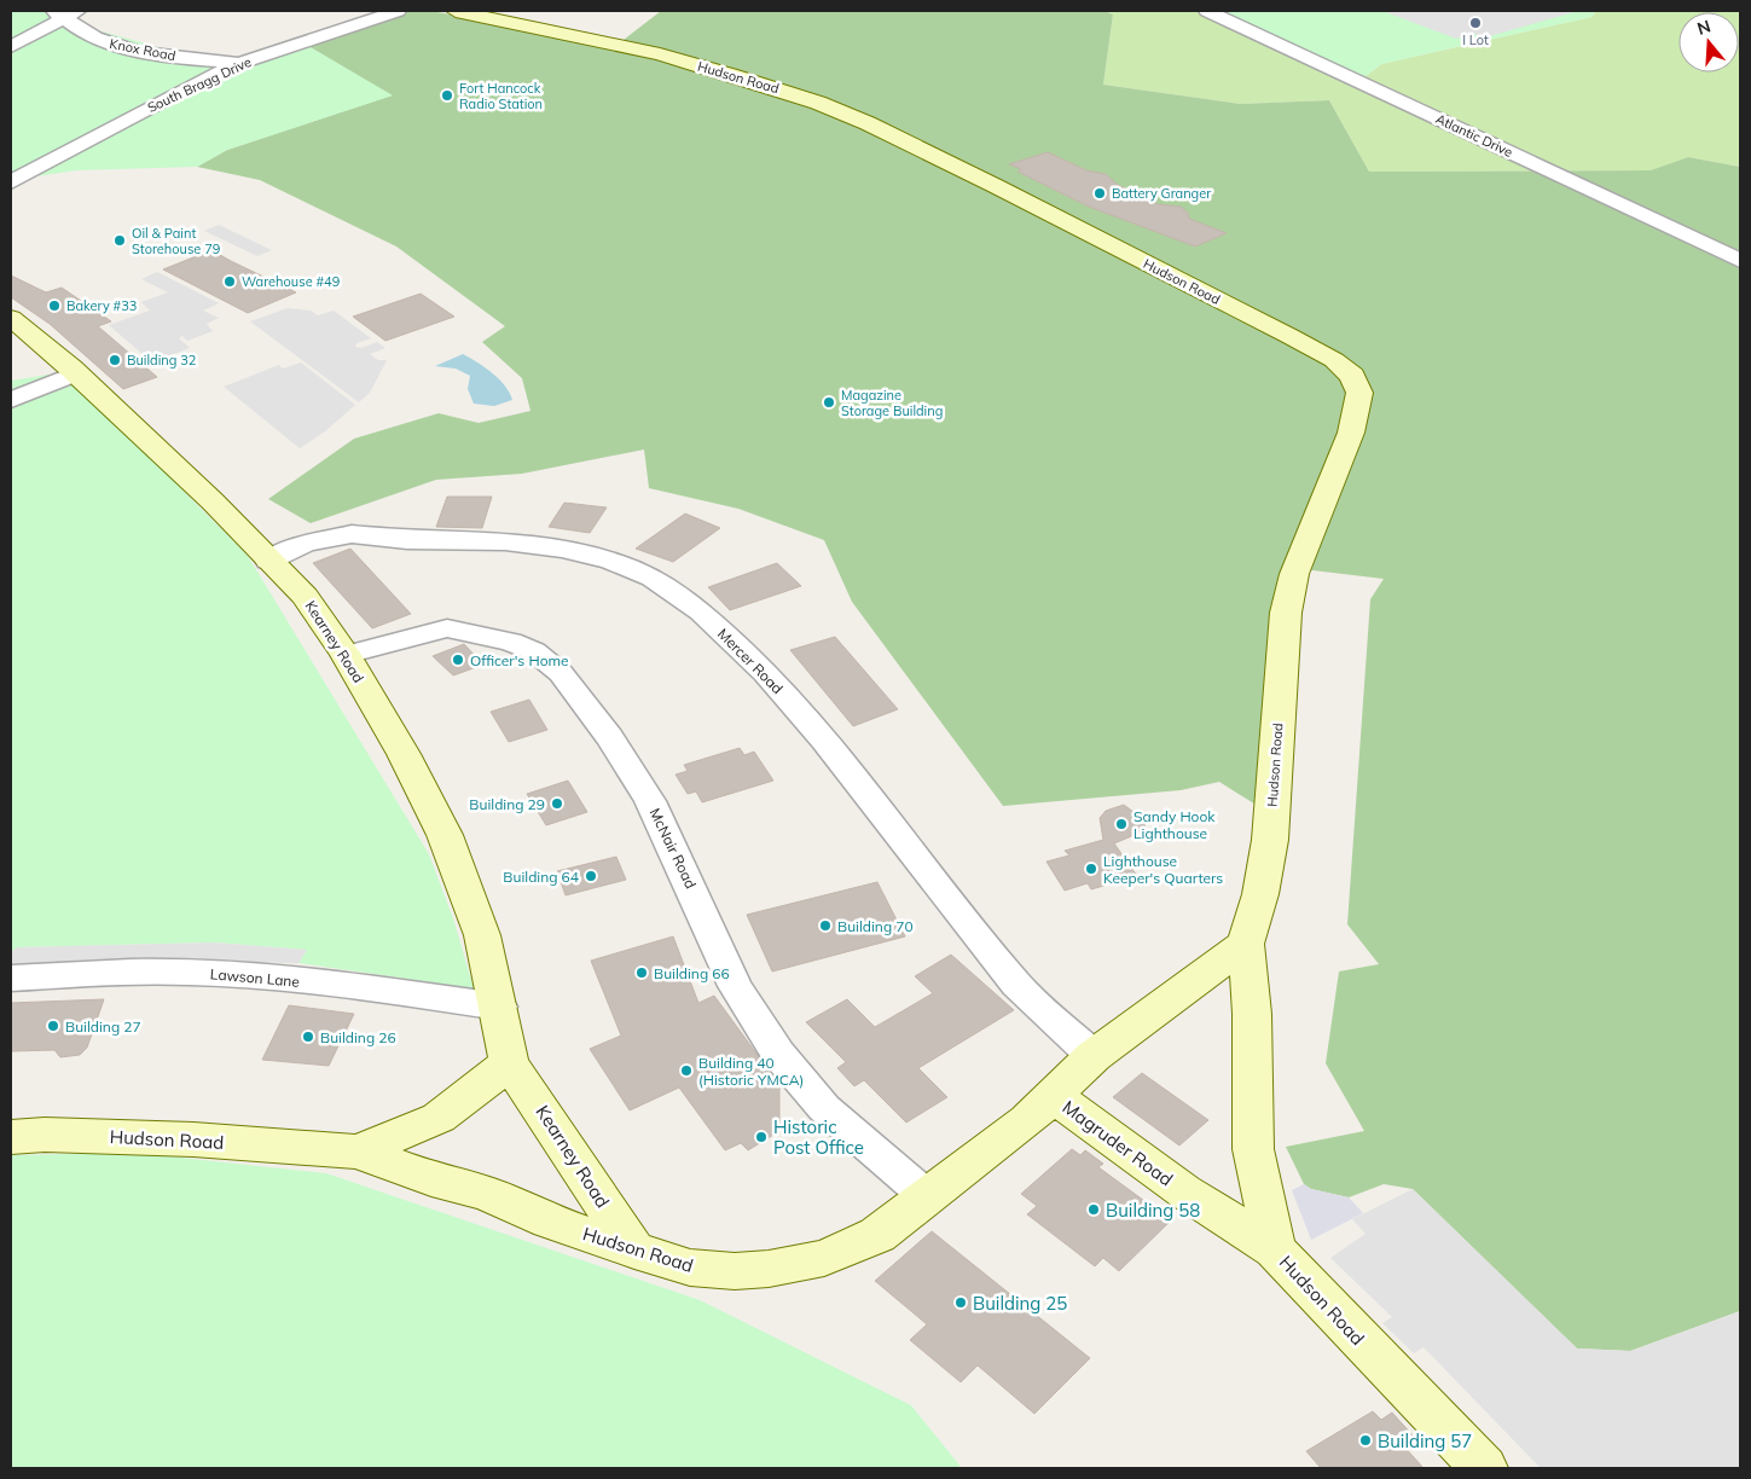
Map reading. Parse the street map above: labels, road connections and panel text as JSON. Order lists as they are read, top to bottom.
{
  "streets": {
    "street": [
      "Knox Road",
      "Hudson Road",
      "South Bragg Drive",
      "Atlantic Drive",
      "Kearney Road",
      "Mercer Road",
      "McNair Road",
      "Lawson Lane",
      "Magruder Road"
    ]
  },
  "crossings": [
    ["Knox Road", "South Bragg Drive"],
    ["Hudson Road", "Kearney Road"],
    ["Hudson Road", "Mercer Road"],
    ["Hudson Road", "McNair Road"],
    ["Hudson Road", "Magruder Road"],
    ["Kearney Road", "Mercer Road"],
    ["Kearney Road", "McNair Road"],
    ["Kearney Road", "Lawson Lane"]
  ],
  "places": [
    "I Lot",
    "Fort Hancock Radio Station",
    "Battery Granger",
    "Oil & Paint Storehouse 79",
    "Warehouse #49",
    "Bakery #33",
    "Building 32",
    "Magazine Storage Building",
    "Officer's Home",
    "Building 29",
    "Sandy Hook Lighthouse",
    "Lighthouse Keeper's Quarters",
    "Building 64",
    "Building 70",
    "Building 66",
    "Building 27",
    "Building 26",
    "Building 40 (Historic YMCA)",
    "Historic Post Office",
    "Building 58",
    "Building 25",
    "Building 57"
  ],
  "north": "top"
}
